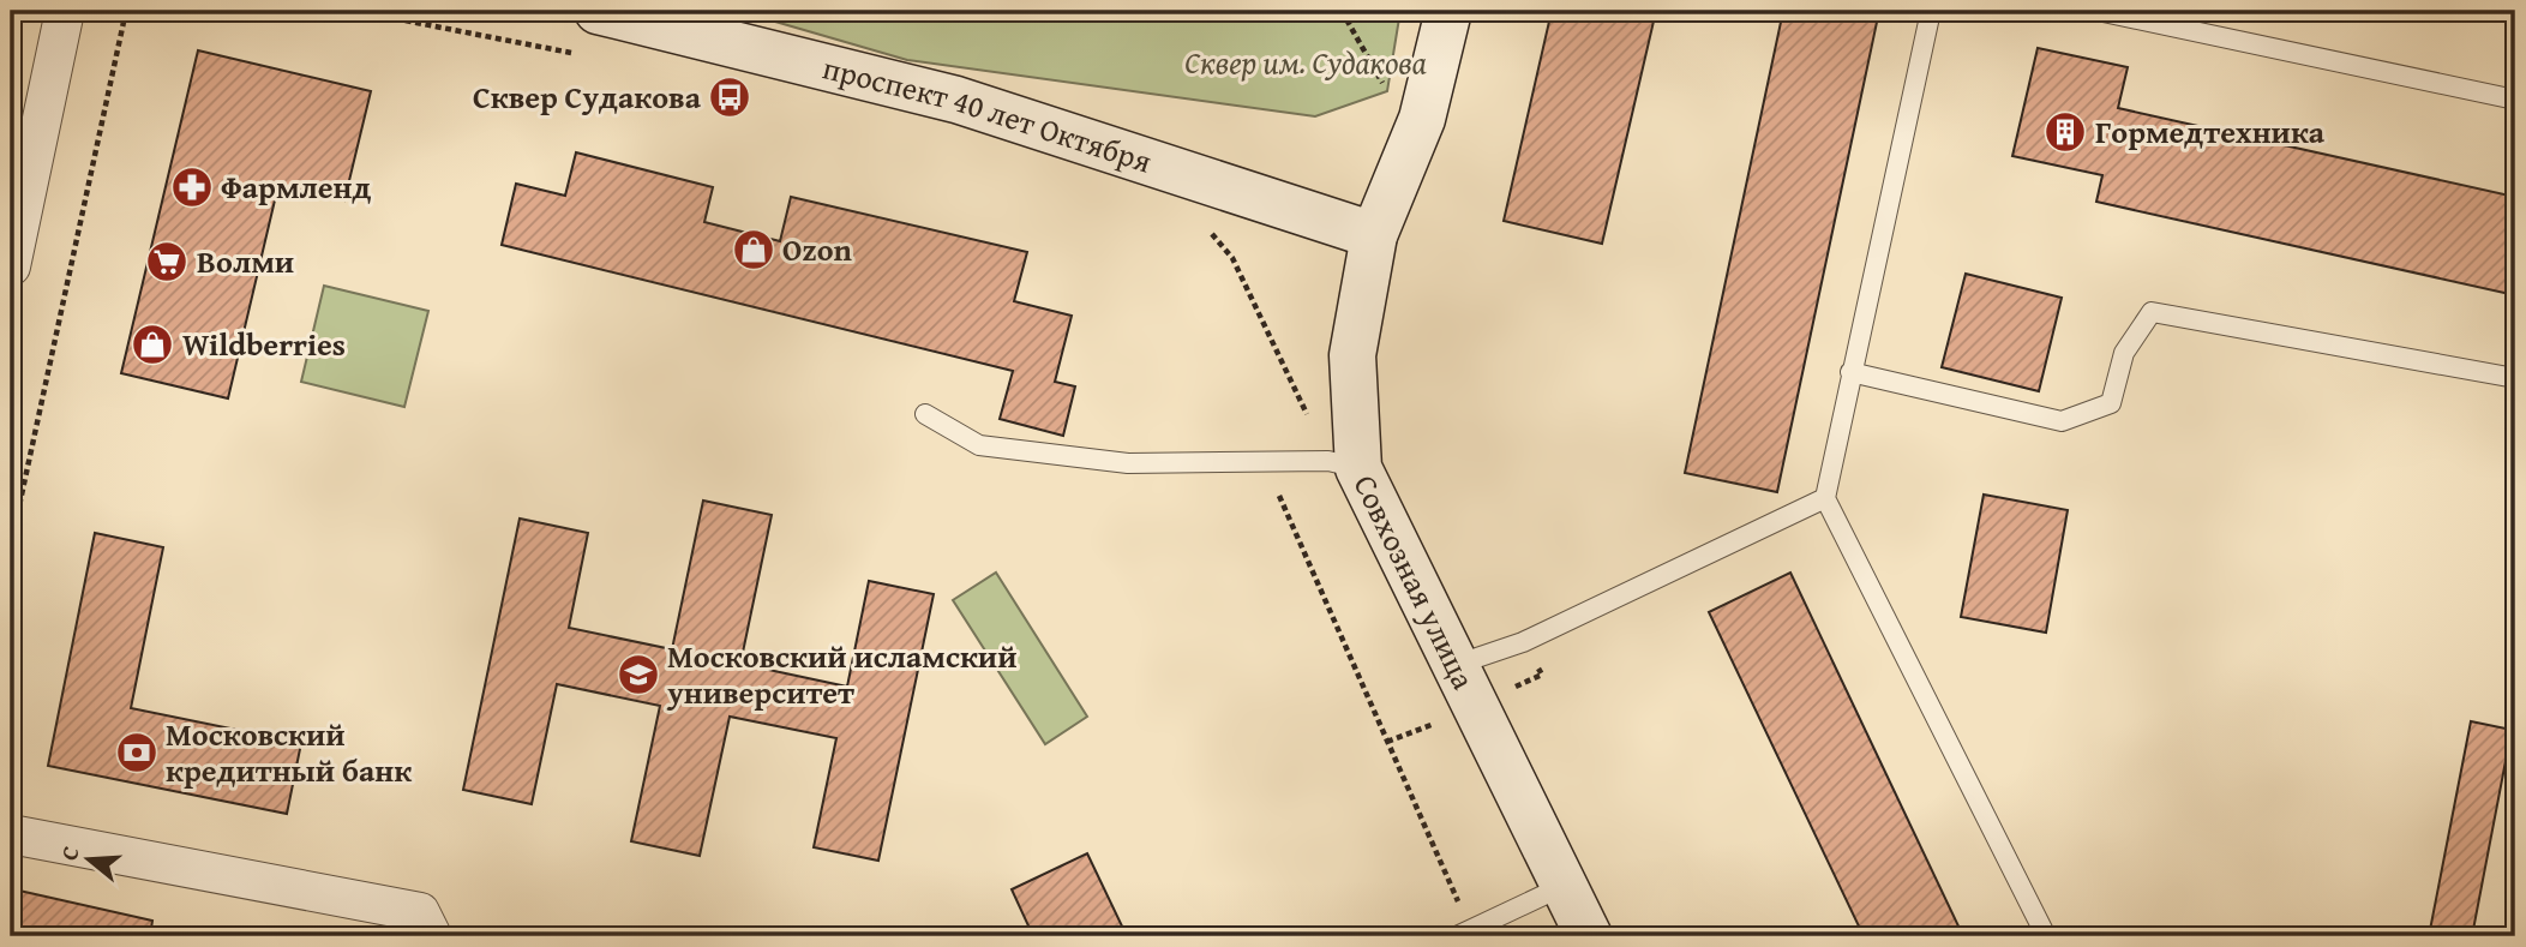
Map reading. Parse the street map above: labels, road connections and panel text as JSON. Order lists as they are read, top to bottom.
{
  "streets": {
    "street": ["проспект 40 лет Октября", "Совхозная улица"]
  },
  "crossings": [
    ["проспект 40 лет Октября", "Совхозная улица"]
  ],
  "parks": ["Сквер им. Судакова"],
  "places": {
    "bus stop": ["Сквер Судакова"],
    "building": ["Гормедтехника"],
    "pharmacy": ["Фармленд"],
    "shop": ["Ozon", "Wildberries"],
    "supermarket": ["Волми"],
    "school or university": ["Московский исламский университет"],
    "bank": ["Московский кредитный банк"]
  },
  "north": "left"
}
